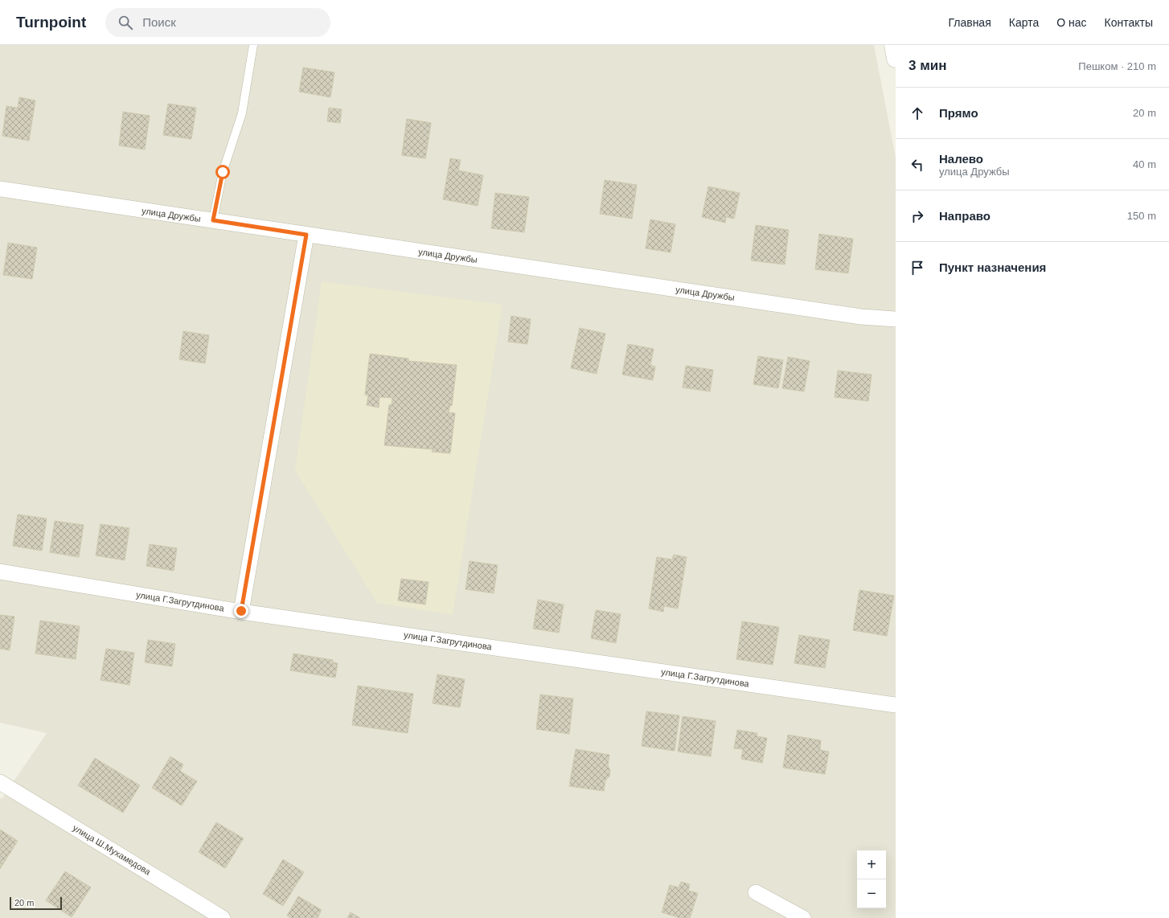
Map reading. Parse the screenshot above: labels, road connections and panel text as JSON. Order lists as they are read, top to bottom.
{
  "streets": {
    "street": ["улица Дружбы", "улица Г.Загрутдинова", "улица Ш.Мухамедова"]
  },
  "scale_bar": "20 m",
  "page": {
    "header": "Turnpoint",
    "search": "Поиск",
    "nav": [
      "Главная",
      "Карта",
      "О нас",
      "Контакты"
    ],
    "heading": ["3 мин", "Пешком · 210 m"],
    "list": [
      ["Прямо", "20 m"],
      ["Налево", "улица Дружбы", "40 m"],
      ["Направо", "150 m"],
      "Пункт назначения"
    ],
    "map_buttons": ["+", "−"],
    "scale": "20 m"
  }
}
